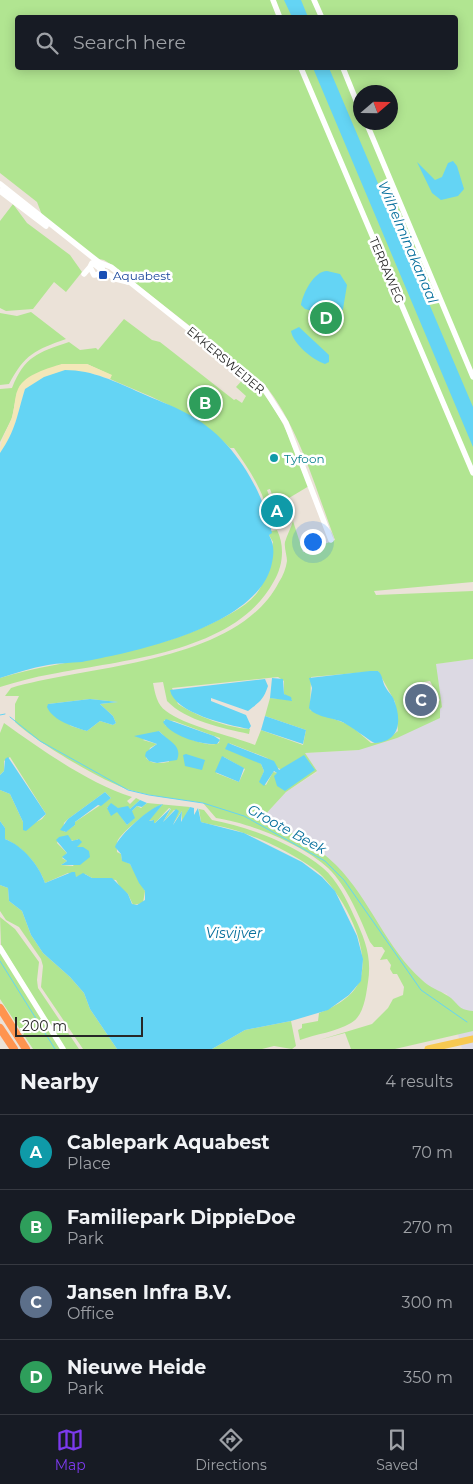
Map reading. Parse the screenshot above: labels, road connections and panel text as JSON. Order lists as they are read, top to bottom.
{
  "streets": {
    "street": ["TERRAWEG", "EKKERSWEIJER"]
  },
  "water": ["Wilhelminakanaal", "Groote Beek", "Visvijver"],
  "places": {
    "transit": ["Aquabest"],
    "other": ["Tyfoon"]
  },
  "scale_bar": "200 m",
  "north": "right",
  "page": {
    "search": "Search here",
    "pins": [
      "D",
      "B",
      "A",
      "C"
    ],
    "scale": "200 m",
    "heading": ["Nearby", "4 results"],
    "list": [
      {
        "mark": "A",
        "name": "Cablepark Aquabest",
        "note": "Place",
        "value": "70 m"
      },
      {
        "mark": "B",
        "name": "Familiepark DippieDoe",
        "note": "Park",
        "value": "270 m"
      },
      {
        "mark": "C",
        "name": "Jansen Infra B.V.",
        "note": "Office",
        "value": "300 m"
      },
      {
        "mark": "D",
        "name": "Nieuwe Heide",
        "note": "Park",
        "value": "350 m"
      }
    ],
    "nav": ["Map", "Directions", "Saved"]
  }
}
